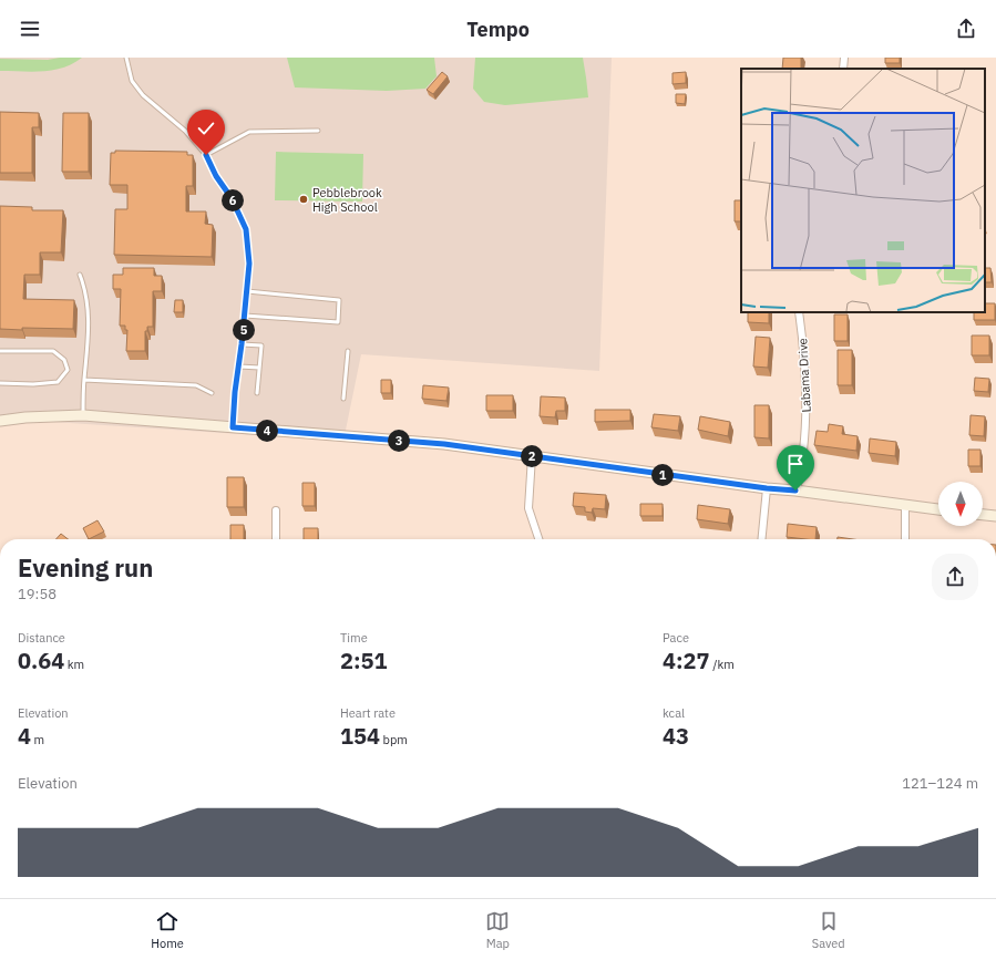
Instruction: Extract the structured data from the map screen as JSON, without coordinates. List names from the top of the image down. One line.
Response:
{"streets":{"street":["Labama Drive"]},"places":["Pebblebrook High School"],"north":"bottom","page":{"header":"Tempo","pins":["6","5","4","3","2","1"],"heading":["Evening run","19:58"],"stats":[["Distance","0.64 km"],["Time","2:51"],["Pace","4:27 /km"],["Elevation","4 m"],["Heart rate","154 bpm"],["kcal","43"]],"chart":["Elevation","121–124 m"],"tabs":["Home","Map","Saved"]}}
